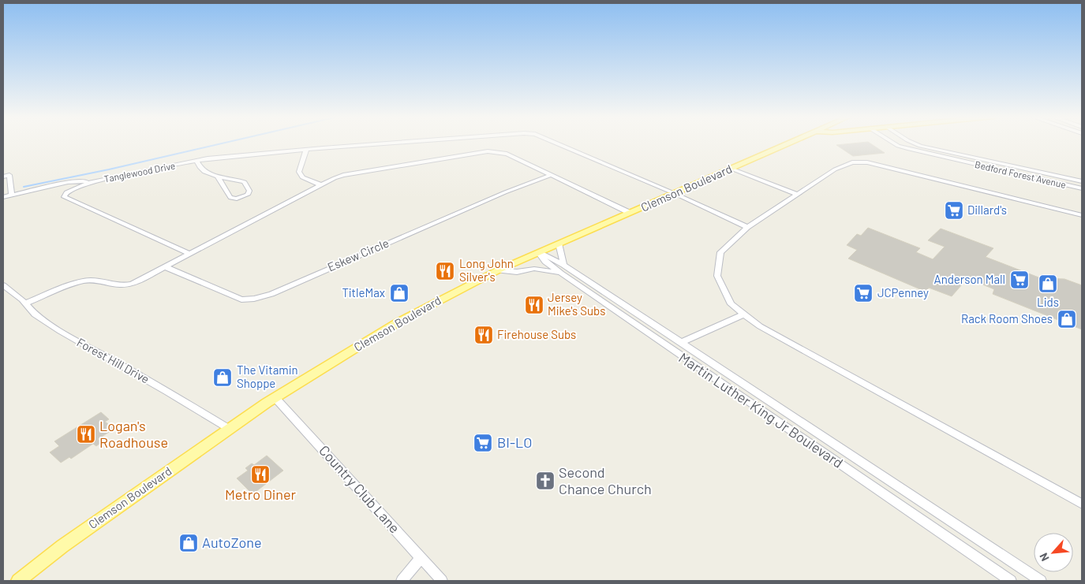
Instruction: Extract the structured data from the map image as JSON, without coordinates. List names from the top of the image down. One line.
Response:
{"streets":{"main road":["Clemson Boulevard"],"street":["Tanglewood Drive","Bedford Forest Avenue","Eskew Circle","Forest Hill Drive","Martin Luther King Jr Boulevard","Country Club Lane"]},"crossings":[["Tanglewood Drive","Clemson Boulevard"],["Clemson Boulevard","Forest Hill Drive"],["Clemson Boulevard","Martin Luther King Jr Boulevard"],["Clemson Boulevard","Country Club Lane"]],"places":{"supermarket":["Dillard's","Anderson Mall","JCPenney","BI-LO"],"restaurant":["Long John Silver's","Jersey Mike's Subs","Firehouse Subs","Logan's Roadhouse","Metro Diner"],"shop":["Lids","TitleMax","Rack Room Shoes","The Vitamin Shoppe","AutoZone"],"church":["Second Chance Church"]},"north":"bottom left"}
